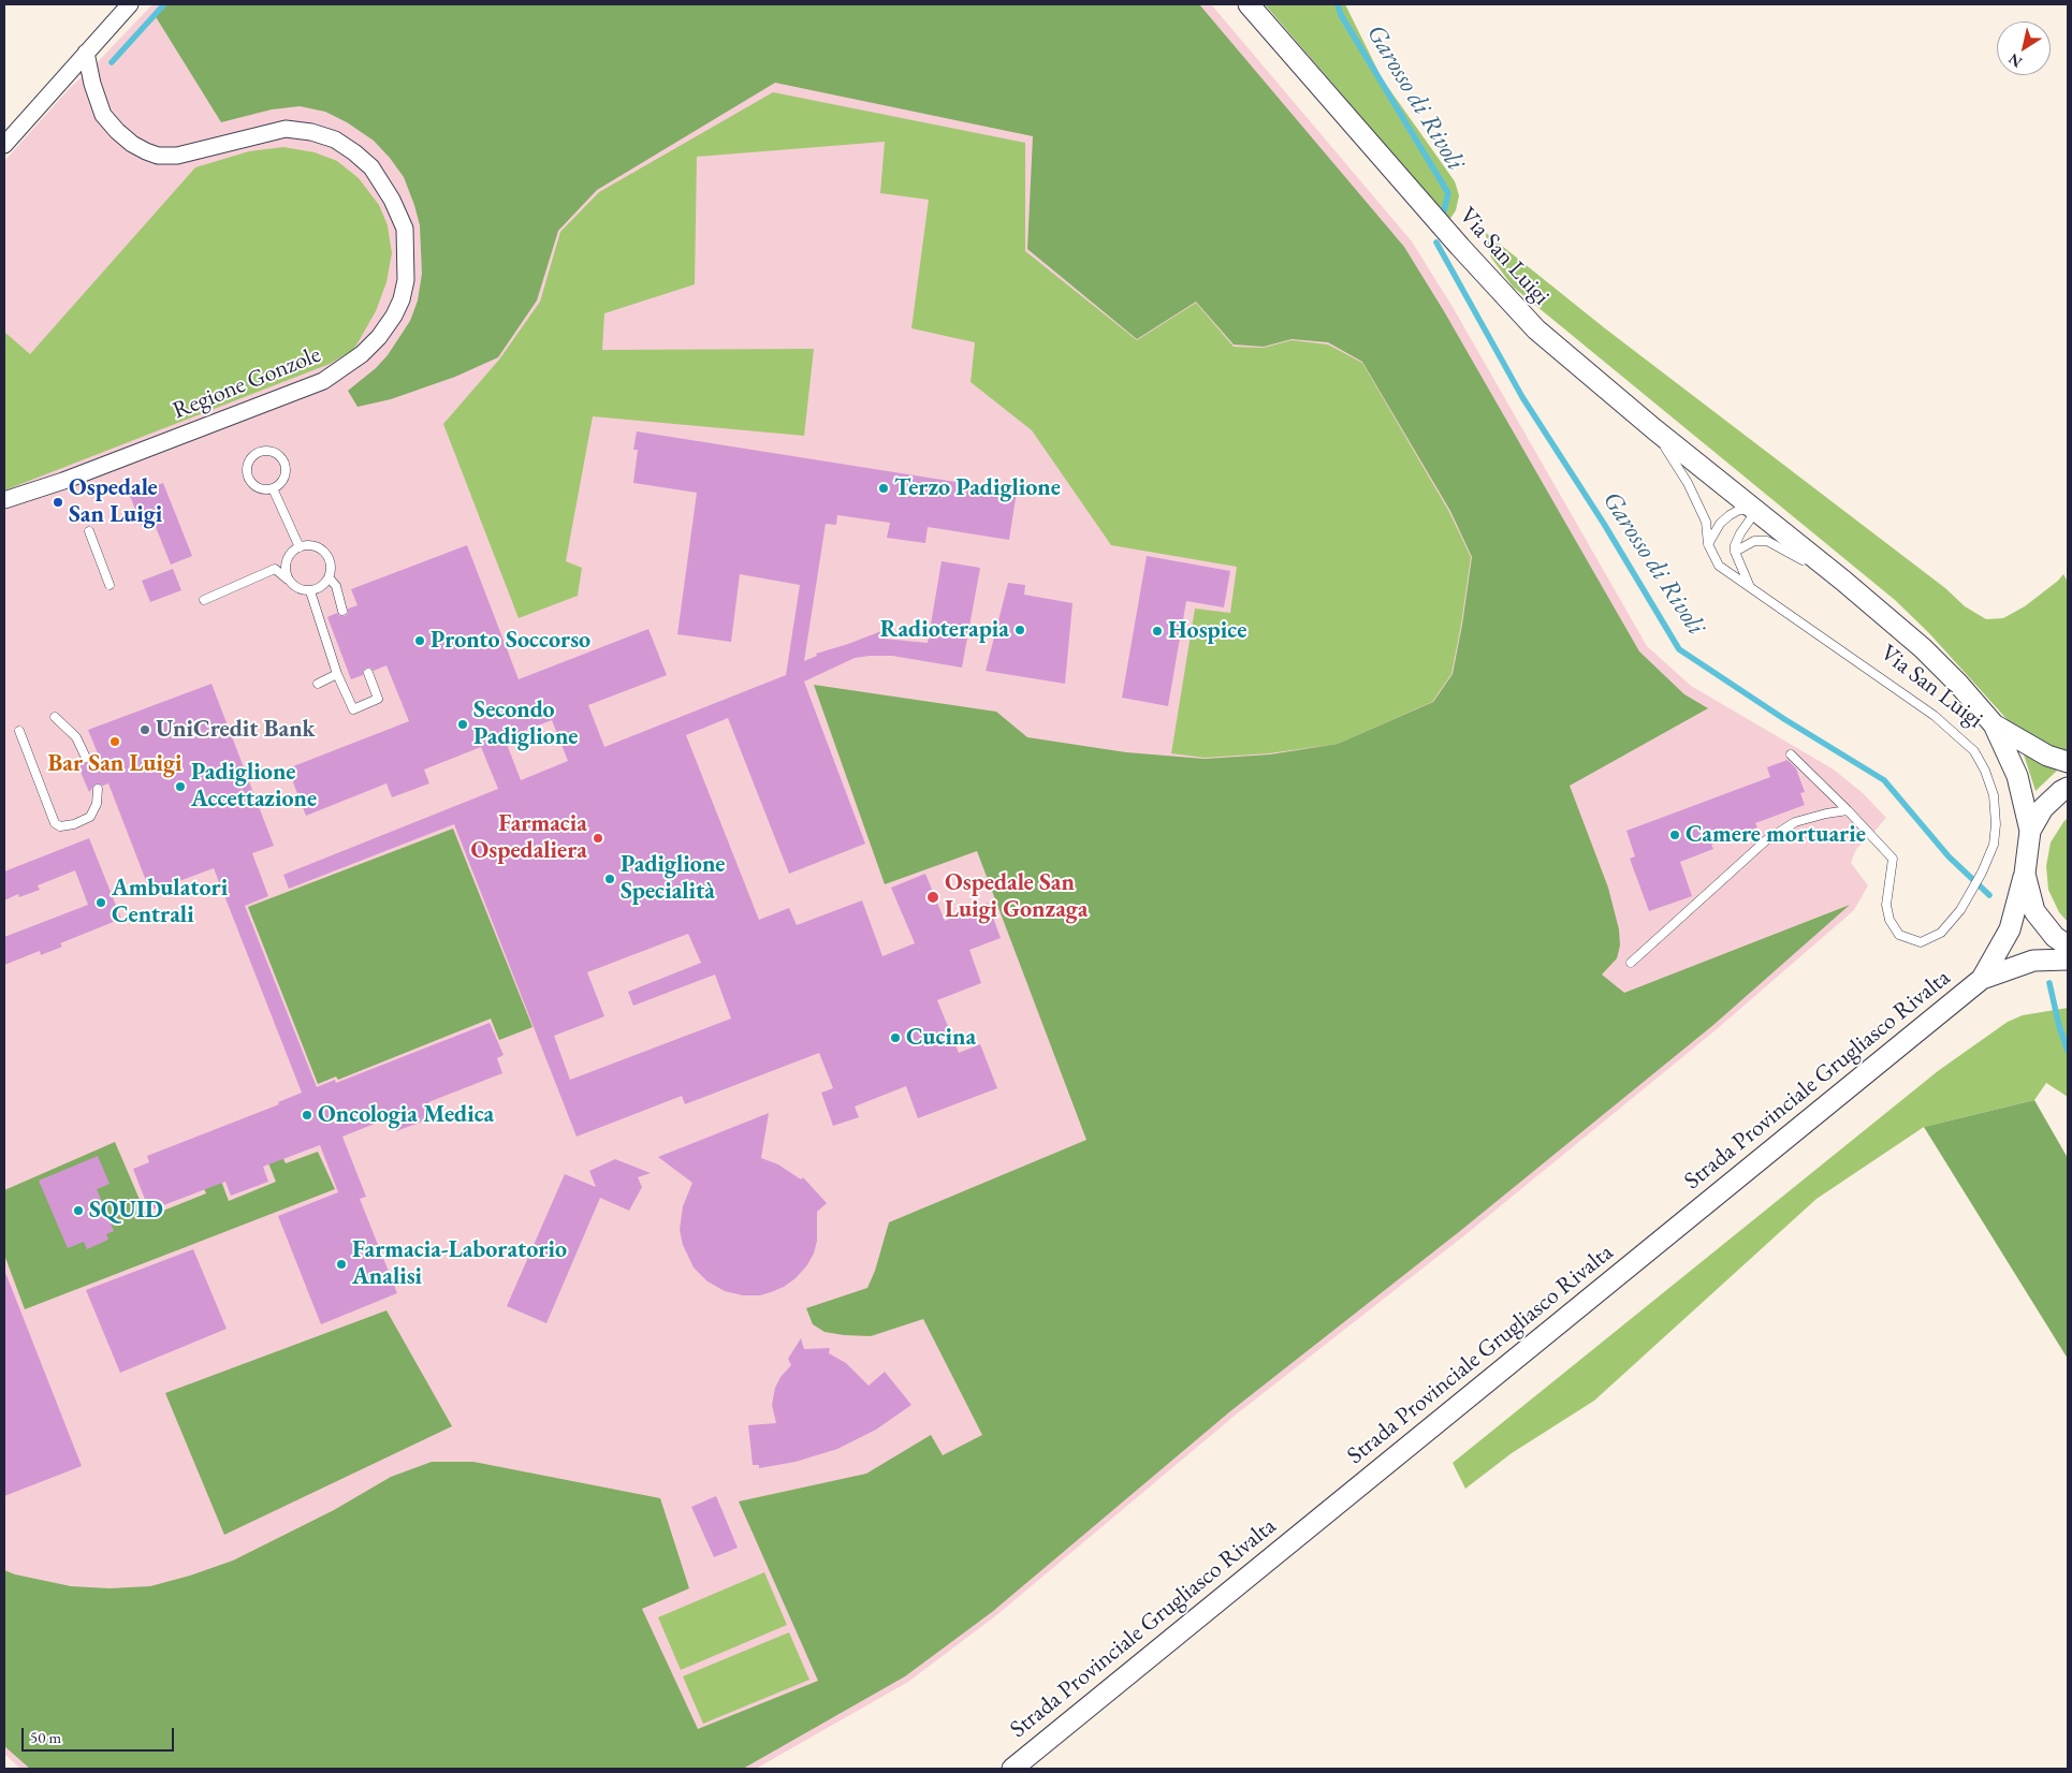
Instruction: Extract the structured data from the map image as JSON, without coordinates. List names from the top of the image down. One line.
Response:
{"streets":{"street":["Via San Luigi","Regione Gonzole","Strada Provinciale Grugliasco Rivalta"]},"water":["Garosso di Rivoli"],"places":["Terzo Padiglione","Ospedale San Luigi","Radioterapia","Hospice","Pronto Soccorso","Secondo Padiglione","UniCredit Bank","Bar San Luigi","Padiglione Accettazione","Camere mortuarie","Farmacia Ospedaliera","Padiglione Specialità","Ospedale San Luigi Gonzaga","Ambulatori Centrali","Cucina","Oncologia Medica","SQUID","Farmacia-Laboratorio Analisi"],"scale_bar":"50 m","north":"bottom left"}
